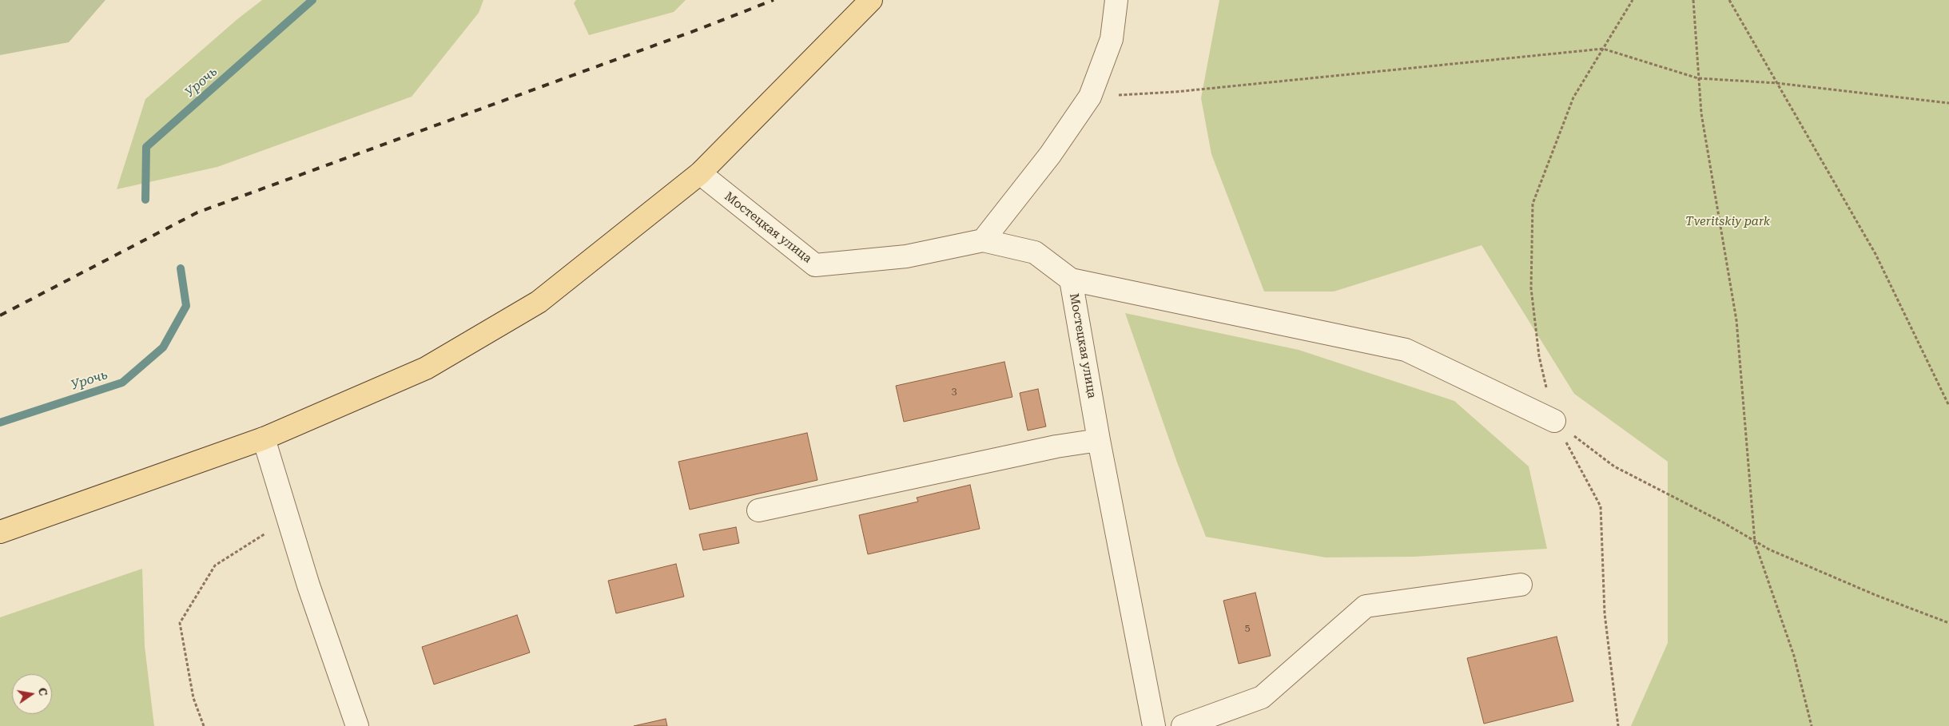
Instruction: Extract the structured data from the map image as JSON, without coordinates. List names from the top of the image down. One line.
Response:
{"streets":{"street":["Мостецкая улица"]},"water":["Урочь"],"parks":["Tveritskiy park"],"house_numbers":["3","5"],"north":"right"}
